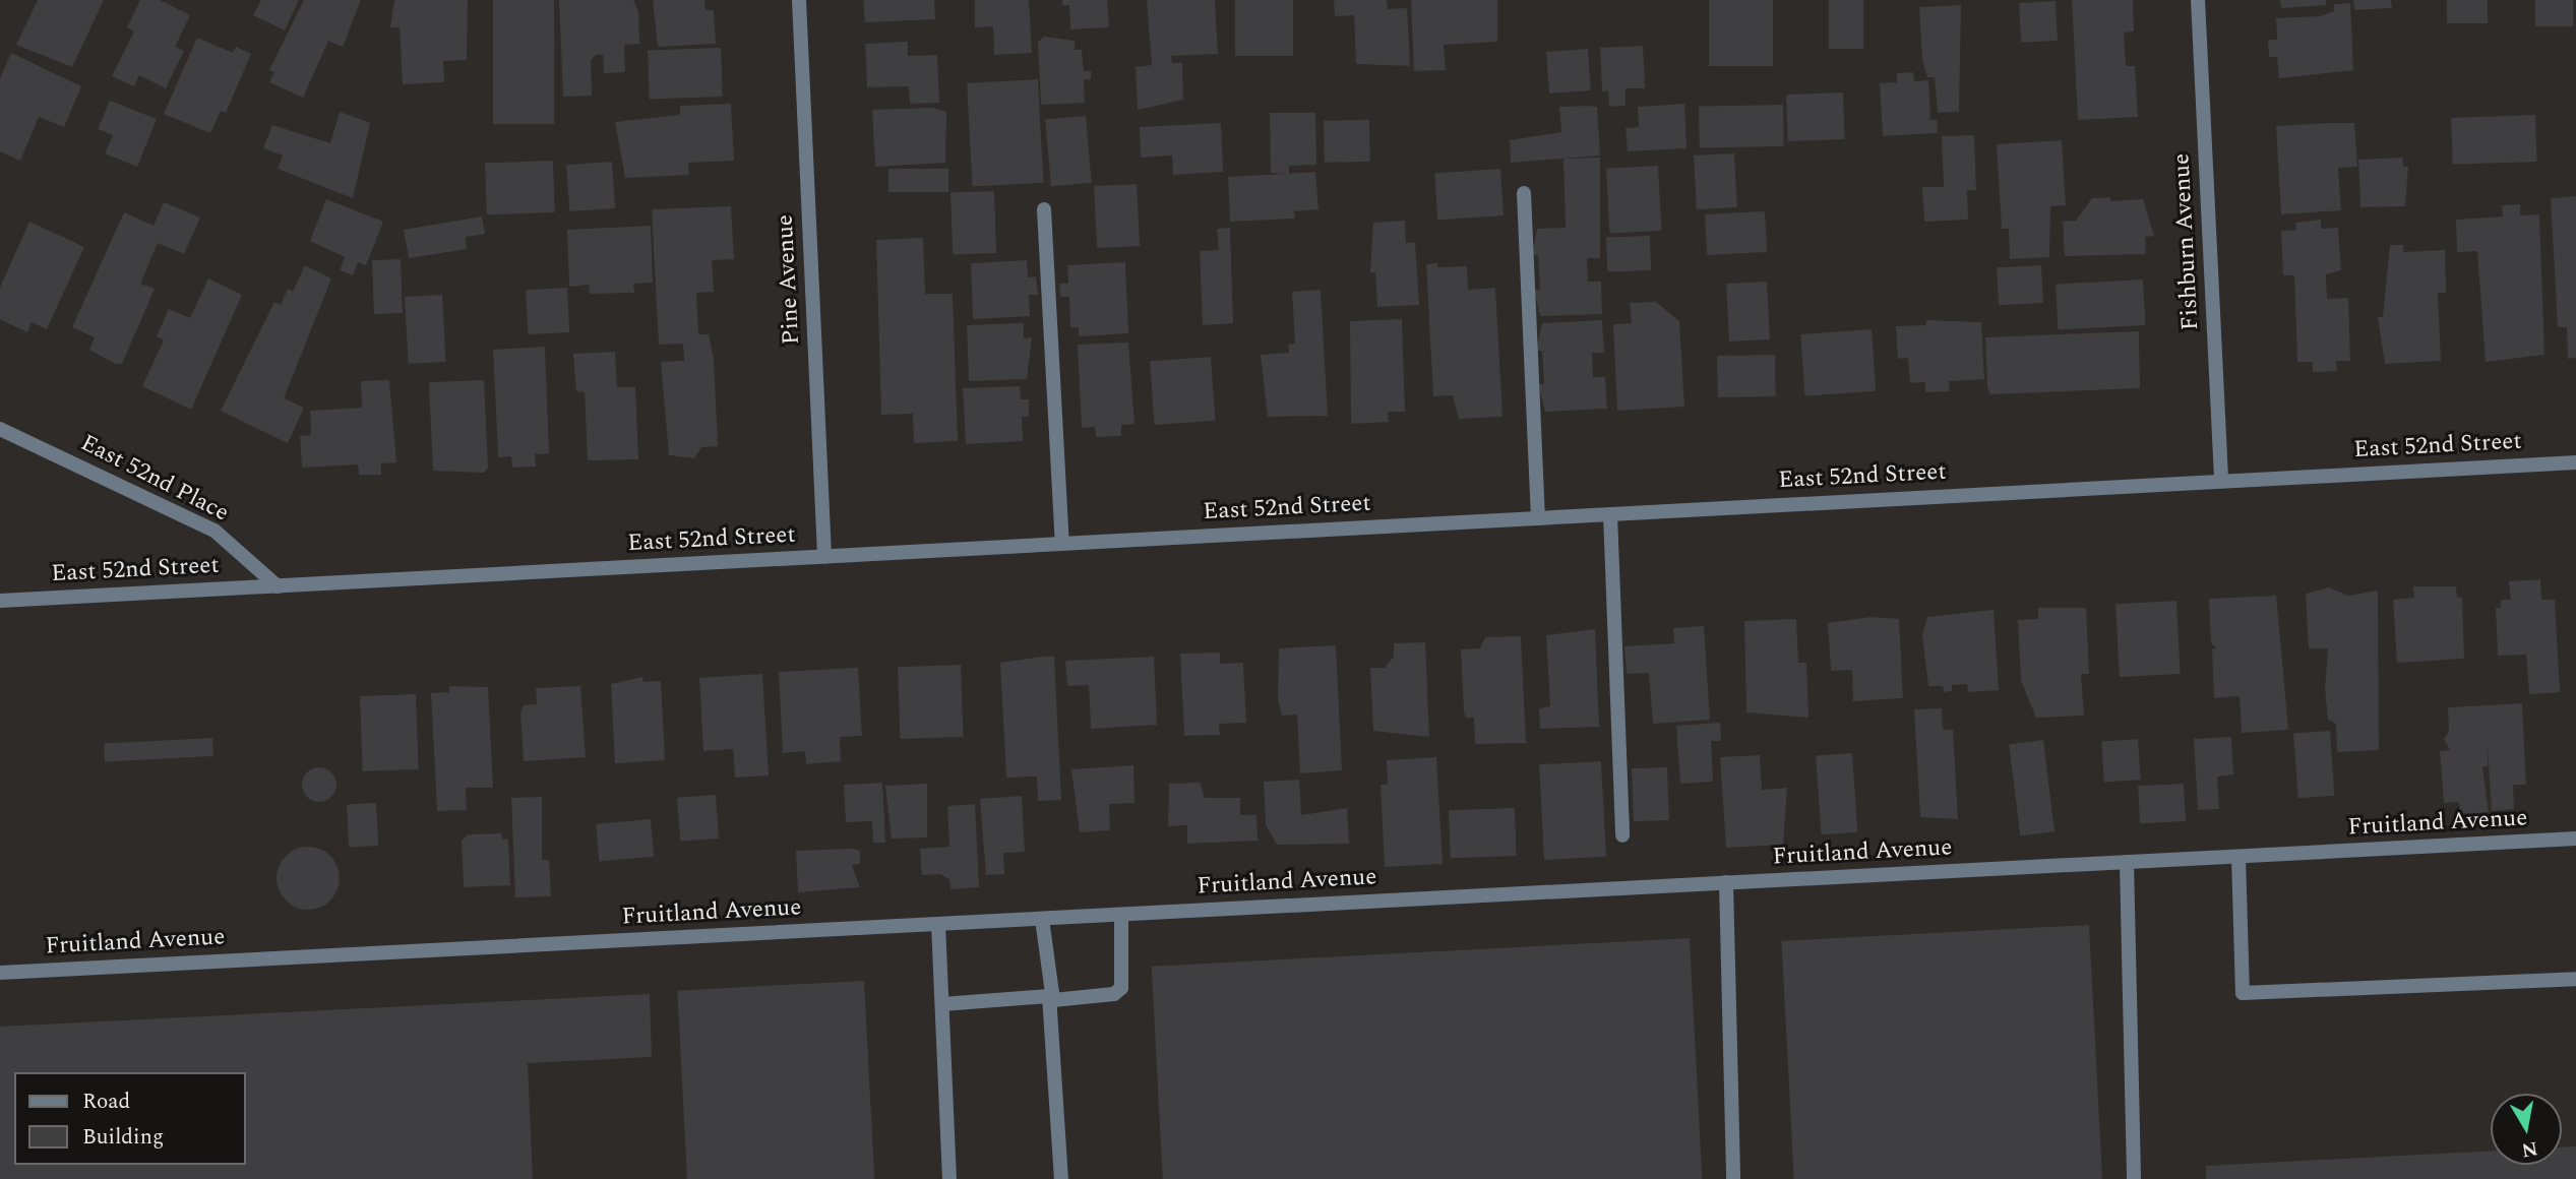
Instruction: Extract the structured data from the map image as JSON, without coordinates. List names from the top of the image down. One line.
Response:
{"streets":{"street":["Fishburn Avenue","Pine Avenue","East 52nd Street","East 52nd Place","Fruitland Avenue"]},"crossings":[["Fishburn Avenue","East 52nd Street"],["Pine Avenue","East 52nd Street"],["East 52nd Street","East 52nd Place"]],"legend":["Road","Building"],"north":"bottom"}
